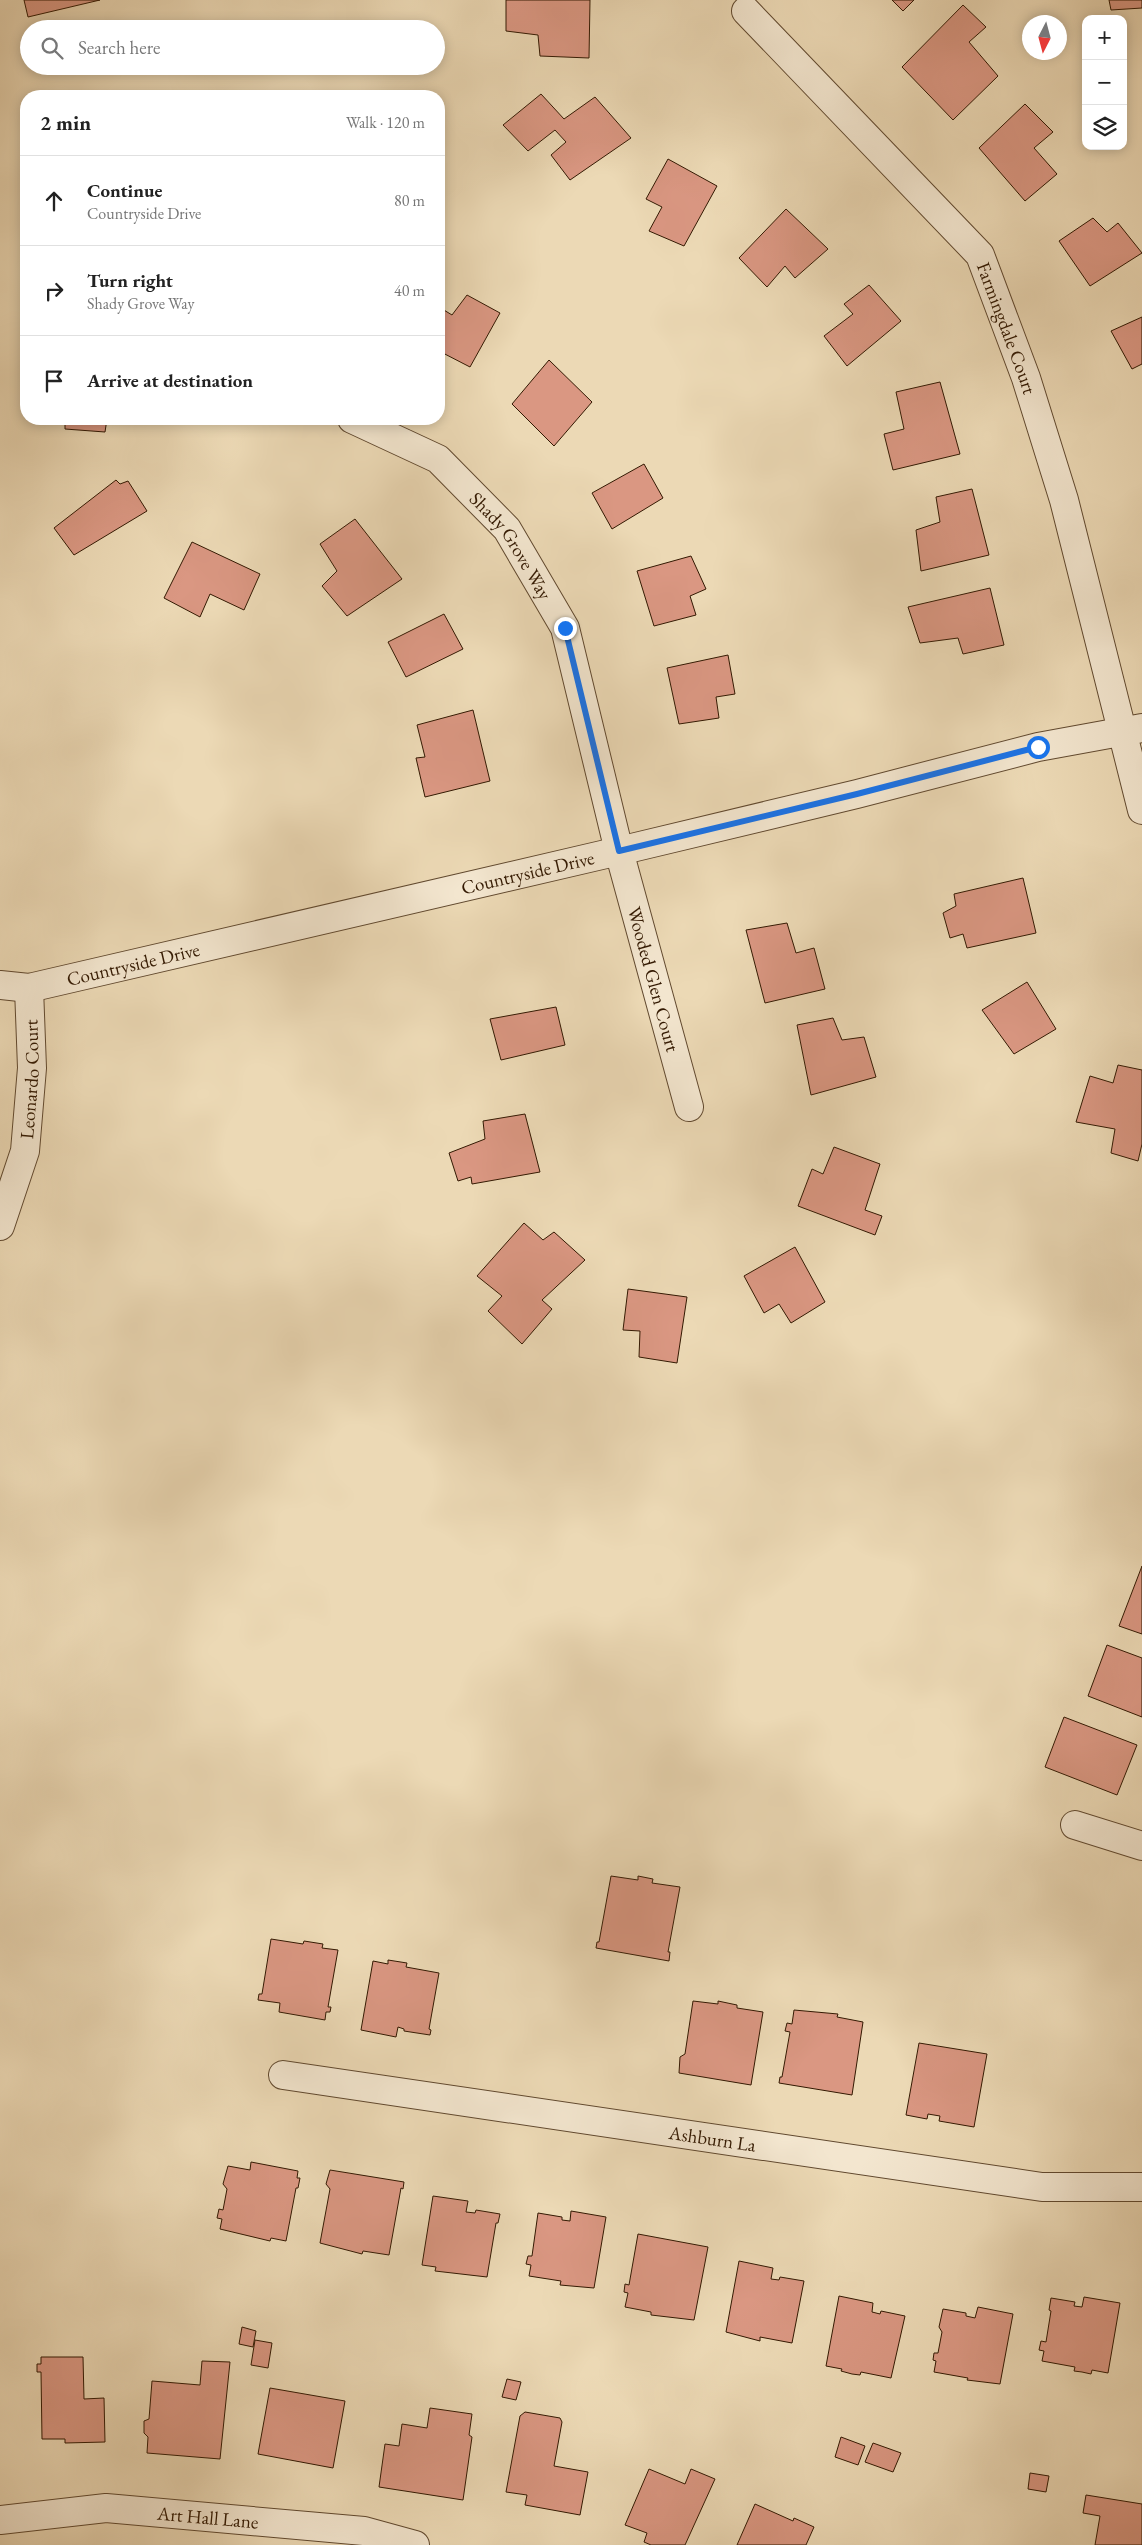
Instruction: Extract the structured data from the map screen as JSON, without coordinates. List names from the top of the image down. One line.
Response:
{"streets":{"street":["Farmingdale Court","Shady Grove Way","Countryside Drive","Wooded Glen Court","Leonardo Court","Ashburn La","Art Hall Lane"]},"crossings":[["Farmingdale Court","Countryside Drive"],["Shady Grove Way","Countryside Drive"],["Shady Grove Way","Wooded Glen Court"],["Countryside Drive","Wooded Glen Court"],["Countryside Drive","Leonardo Court"]],"north":"bottom","page":{"map_buttons":["+","−"],"search":"Search here","heading":["2 min","Walk · 120 m"],"list":[["Continue","Countryside Drive","80 m"],["Turn right","Shady Grove Way","40 m"],"Arrive at destination"]}}
